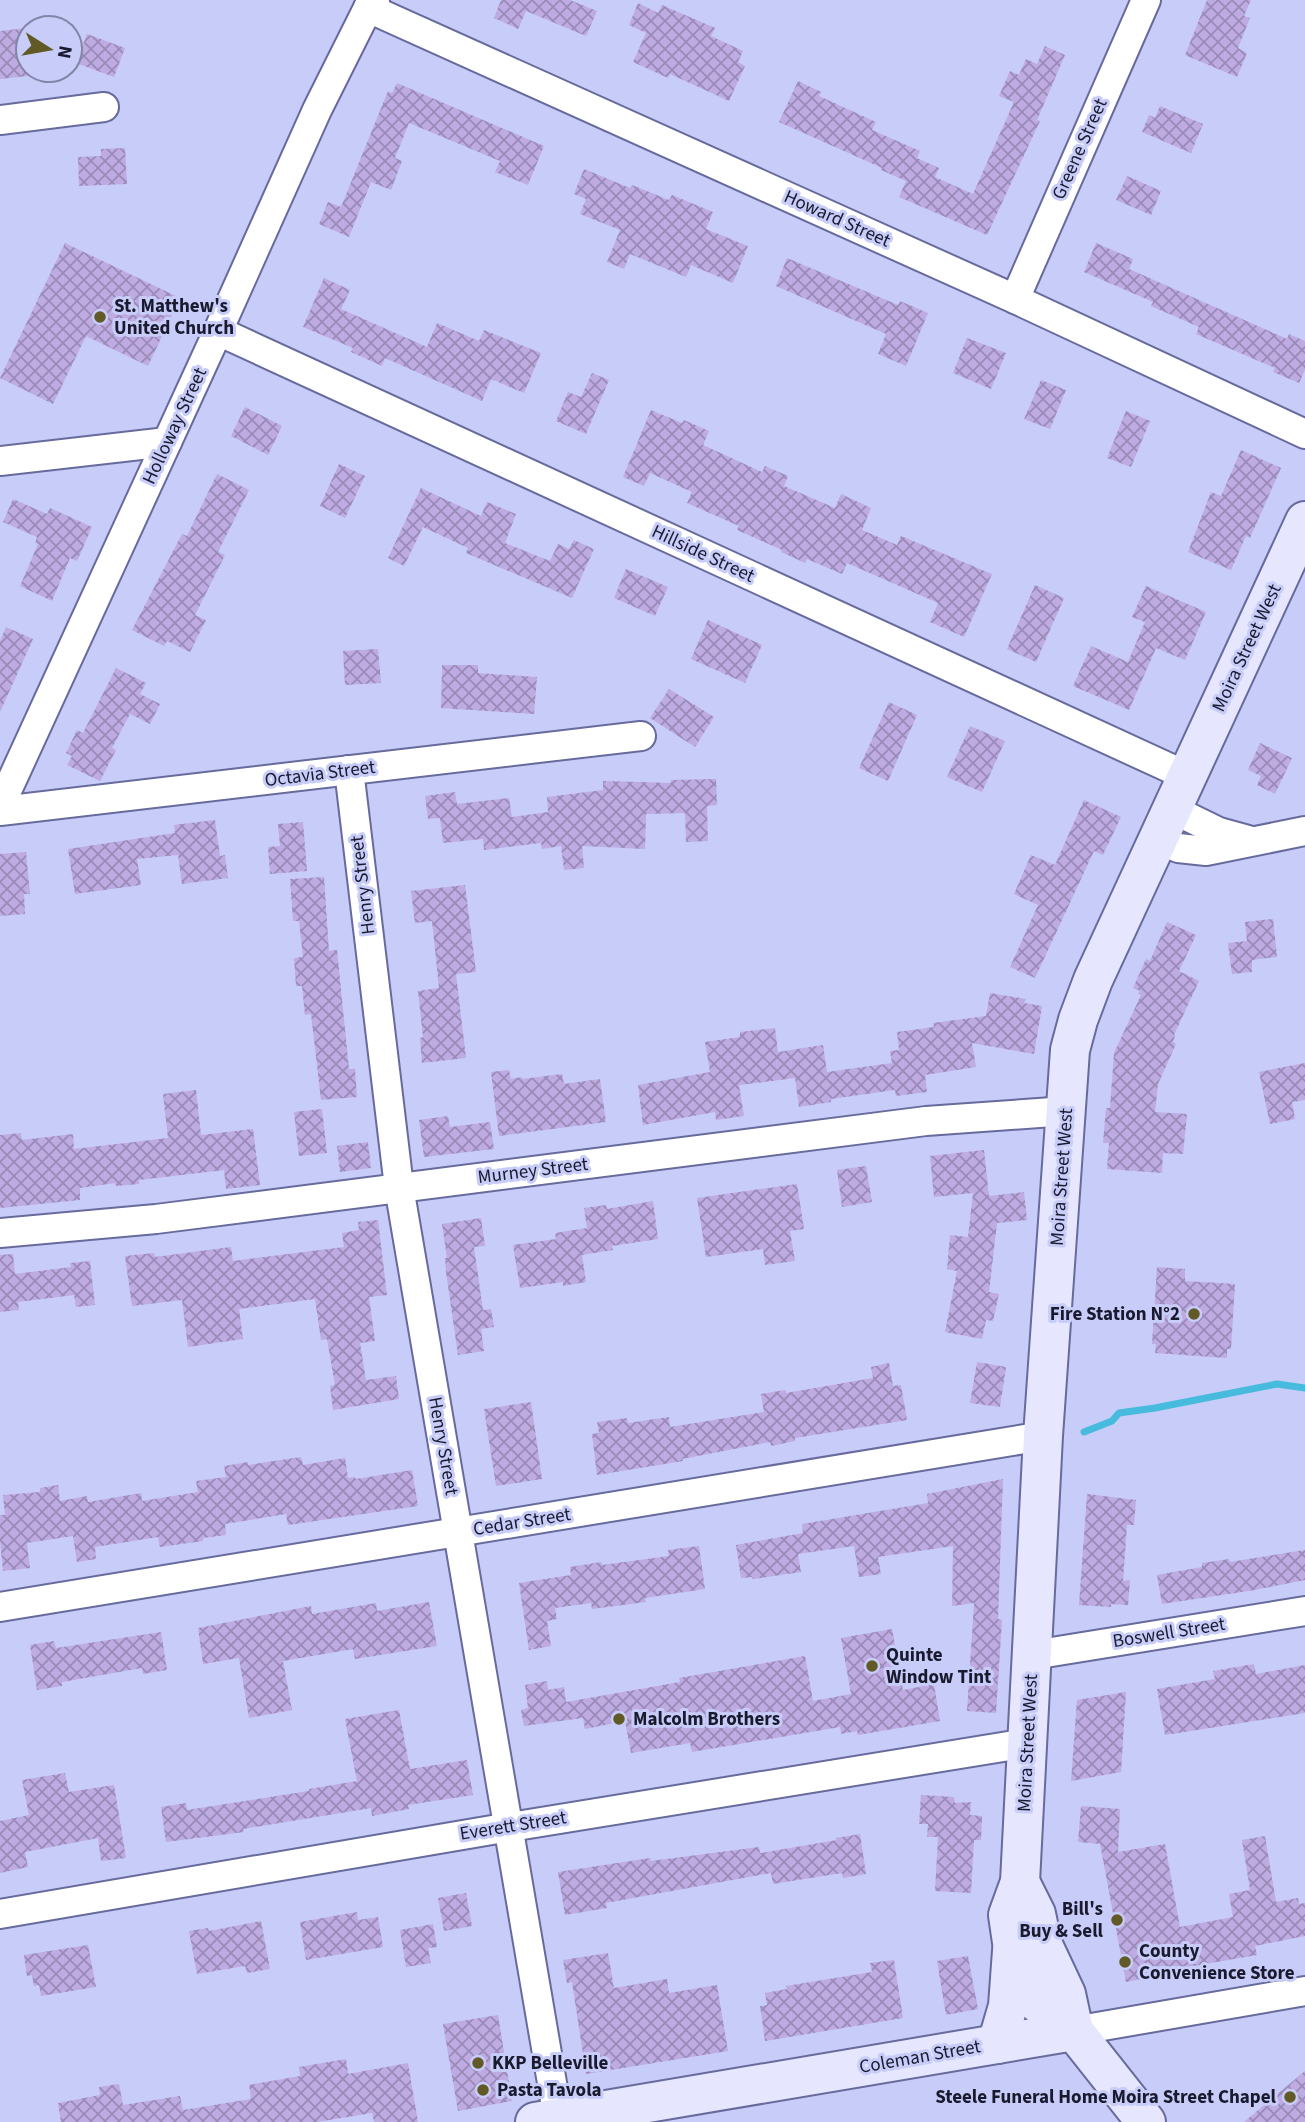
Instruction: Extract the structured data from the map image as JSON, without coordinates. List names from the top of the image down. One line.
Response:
{"streets":{"main road":["Moira Street West","Coleman Street"],"street":["Greene Street","Howard Street","Holloway Street","Hillside Street","Octavia Street","Henry Street","Murney Street","Cedar Street","Boswell Street","Everett Street"]},"crossings":[["Greene Street","Howard Street"],["Howard Street","Holloway Street"],["Holloway Street","Hillside Street"],["Holloway Street","Octavia Street"],["Hillside Street","Moira Street West"],["Moira Street West","Murney Street"],["Moira Street West","Cedar Street"],["Moira Street West","Boswell Street"],["Moira Street West","Everett Street"],["Moira Street West","Coleman Street"],["Octavia Street","Henry Street"],["Henry Street","Murney Street"],["Henry Street","Cedar Street"],["Henry Street","Everett Street"],["Henry Street","Coleman Street"]],"places":["St. Matthew's United Church","Fire Station N°2","Quinte Window Tint","Malcolm Brothers","Bill's Buy & Sell","County Convenience Store","KKP Belleville","Pasta Tavola","Steele Funeral Home Moira Street Chapel"],"north":"right"}
